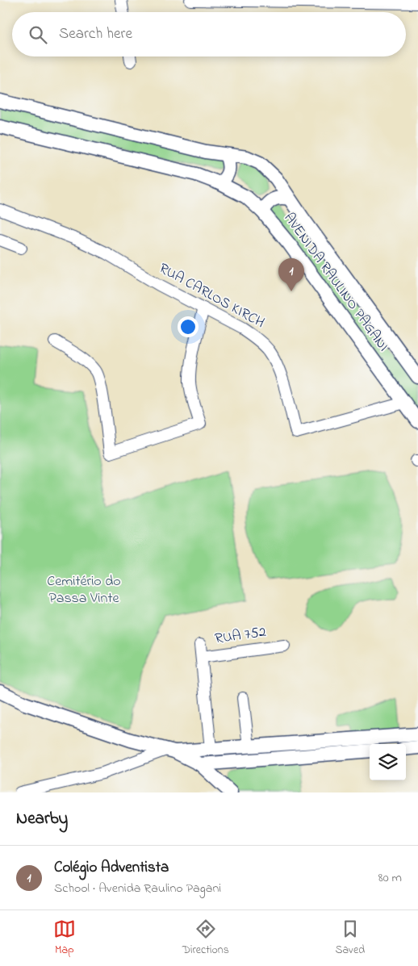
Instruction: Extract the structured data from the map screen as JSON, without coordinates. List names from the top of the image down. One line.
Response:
{"streets":{"main road":["AVENIDA RAULINO PAGANI"],"street":["RUA CARLOS KIRCH","RUA 752"]},"crossings":[["AVENIDA RAULINO PAGANI","RUA CARLOS KIRCH"]],"parks":["Cemitério do Passa Vinte"],"page":{"search":"Search here","pins":"1","heading":"Nearby","list":[{"mark":"1","name":"Colégio Adventista","note":"School · Avenida Raulino Pagani","value":"80 m"}],"nav":["Map","Directions","Saved"]}}
